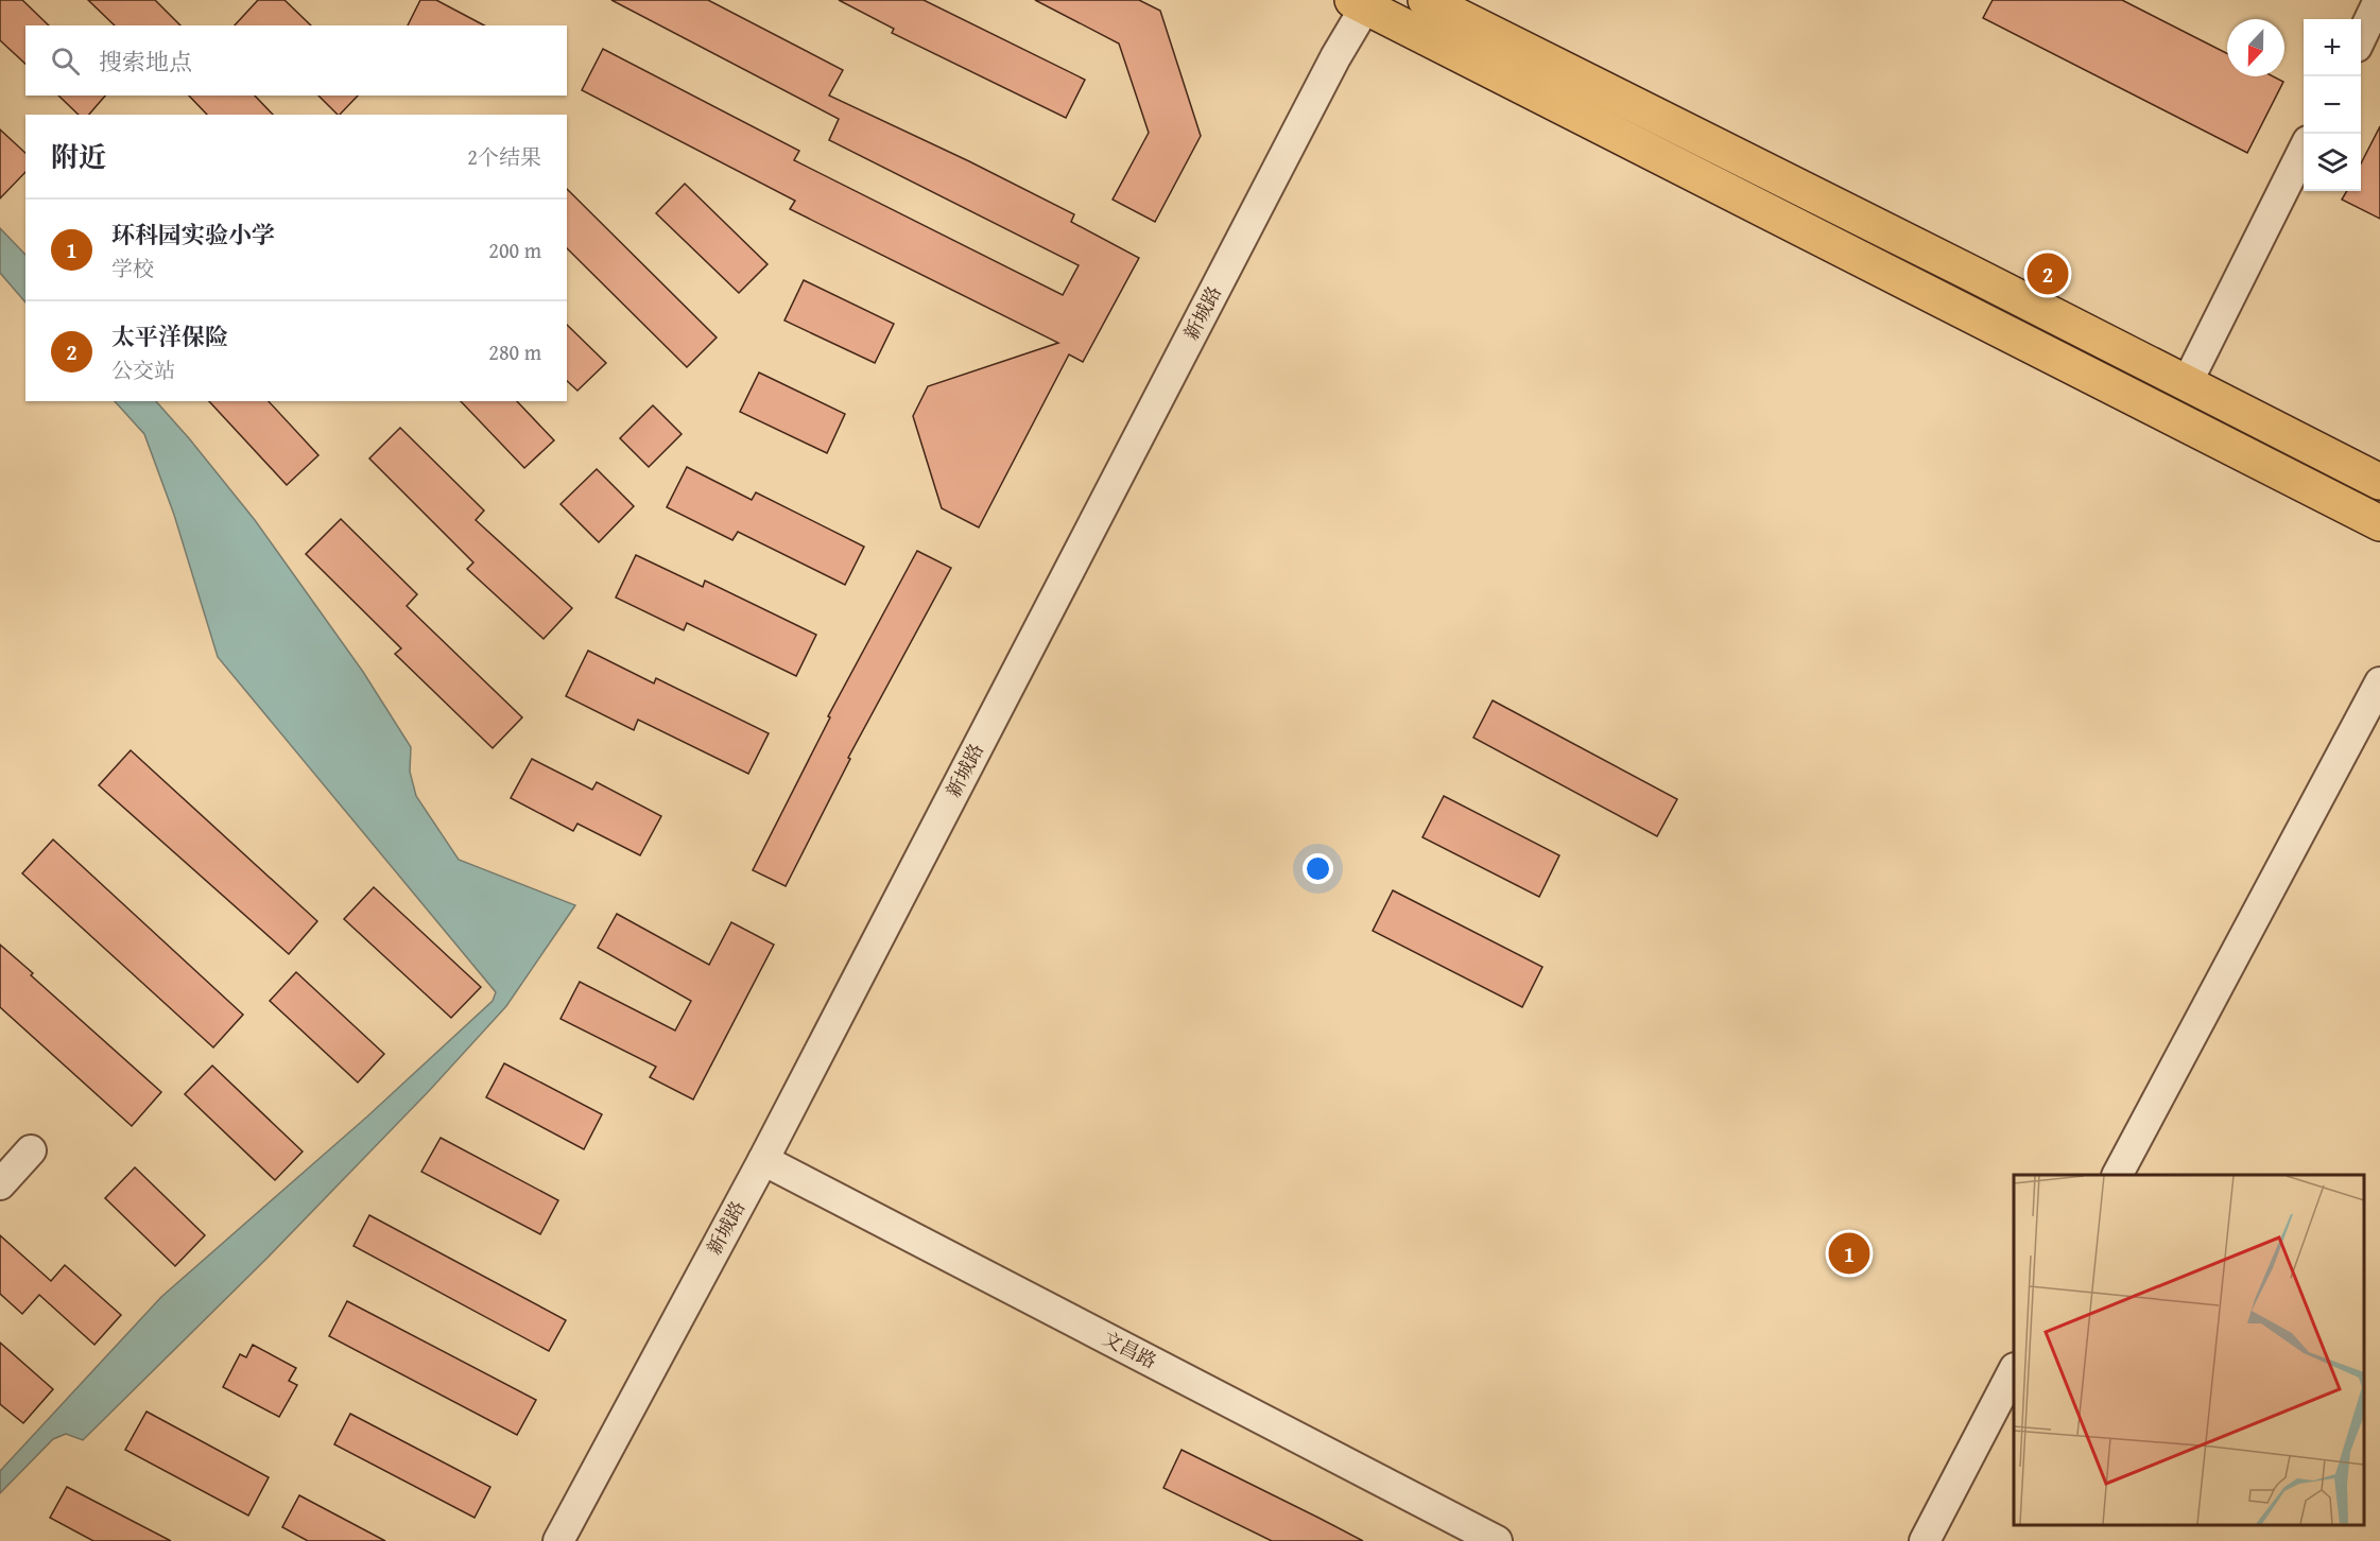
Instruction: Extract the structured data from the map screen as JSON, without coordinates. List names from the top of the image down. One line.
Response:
{"streets":{"street":["新城路","文昌路"]},"crossings":[["新城路","文昌路"]],"north":"bottom","page":{"map_buttons":["+","−"],"search":"搜索地点","heading":["附近","2个结果"],"list":[{"mark":"1","name":"环科园实验小学","note":"学校","value":"200 m"},{"mark":"2","name":"太平洋保险","note":"公交站","value":"280 m"}],"pins":["2","1"]}}
